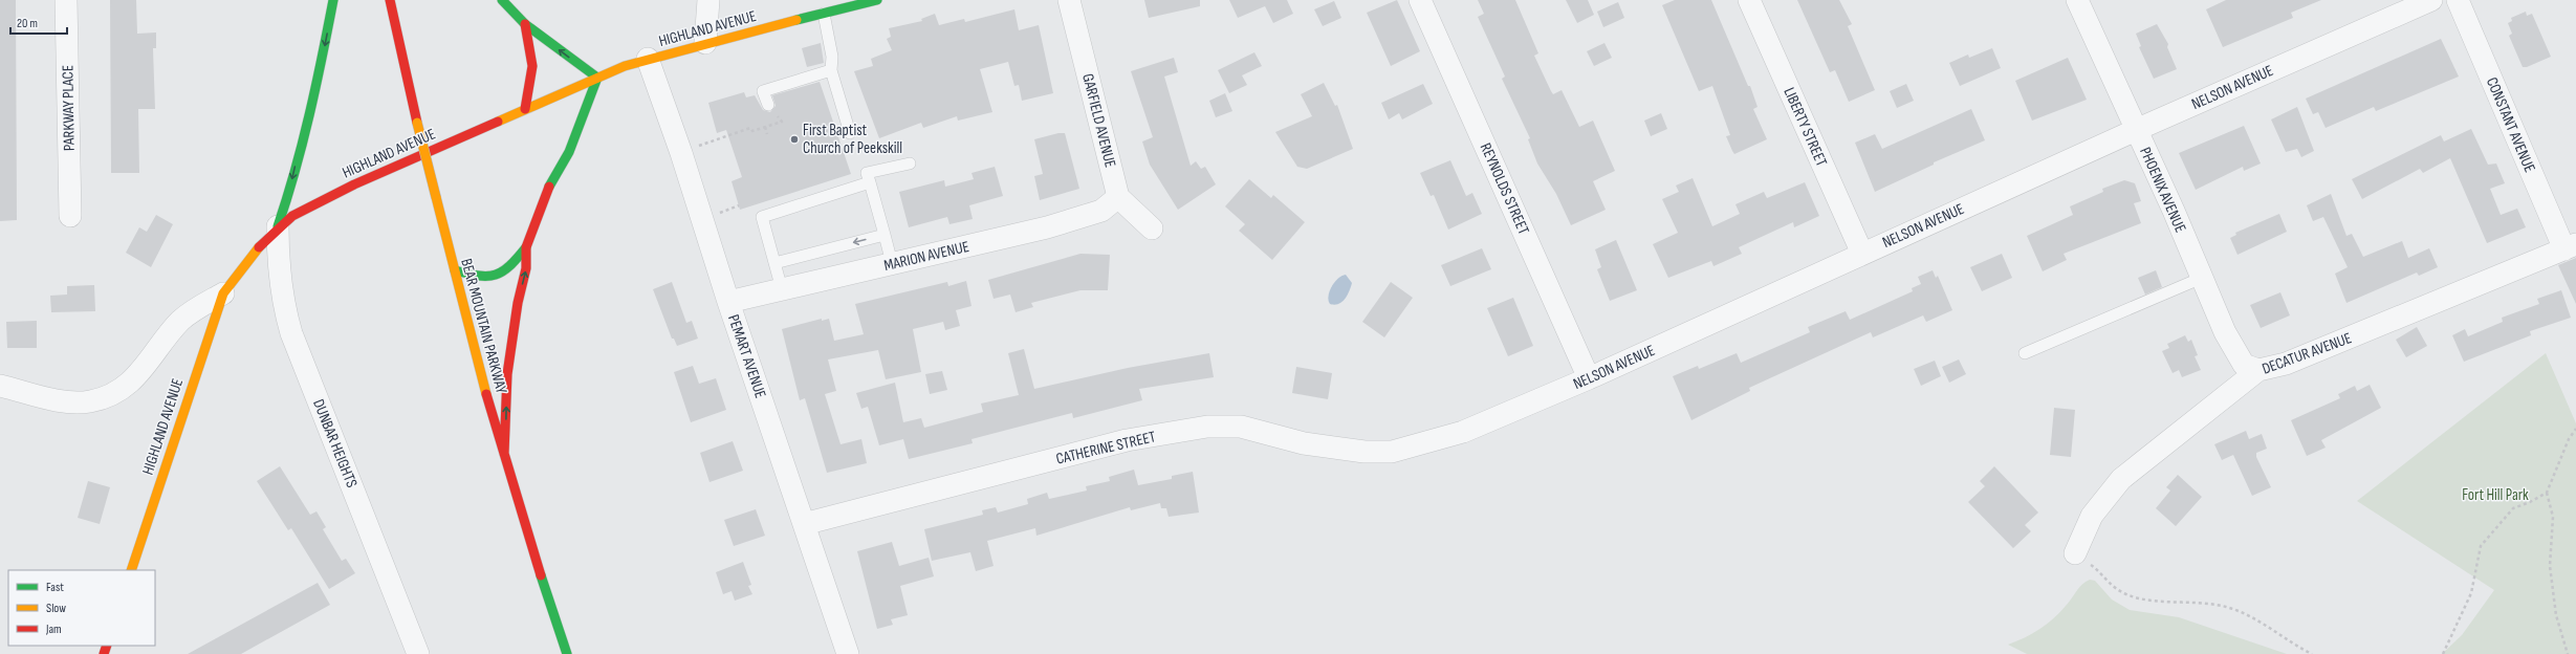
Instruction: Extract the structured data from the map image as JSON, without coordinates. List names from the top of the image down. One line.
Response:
{"streets":{"main road":["HIGHLAND AVENUE","BEAR MOUNTAIN PARKWAY"],"street":["NELSON AVENUE","PARKWAY PLACE","GARFIELD AVENUE","CONSTANT AVENUE","LIBERTY STREET","REYNOLDS STREET","PHOENIX AVENUE","MARION AVENUE","DECATUR AVENUE","PEMART AVENUE","DUNBAR HEIGHTS","CATHERINE STREET"]},"crossings":[["HIGHLAND AVENUE","PEMART AVENUE"],["HIGHLAND AVENUE","DUNBAR HEIGHTS"],["NELSON AVENUE","LIBERTY STREET"],["NELSON AVENUE","REYNOLDS STREET"],["NELSON AVENUE","PHOENIX AVENUE"],["NELSON AVENUE","CATHERINE STREET"],["GARFIELD AVENUE","MARION AVENUE"],["CONSTANT AVENUE","DECATUR AVENUE"],["PHOENIX AVENUE","DECATUR AVENUE"],["MARION AVENUE","PEMART AVENUE"],["PEMART AVENUE","CATHERINE STREET"]],"parks":["Fort Hill Park"],"places":["First Baptist Church of Peekskill"],"legend":["Fast","Slow","Jam"],"scale_bar":"20 m"}
